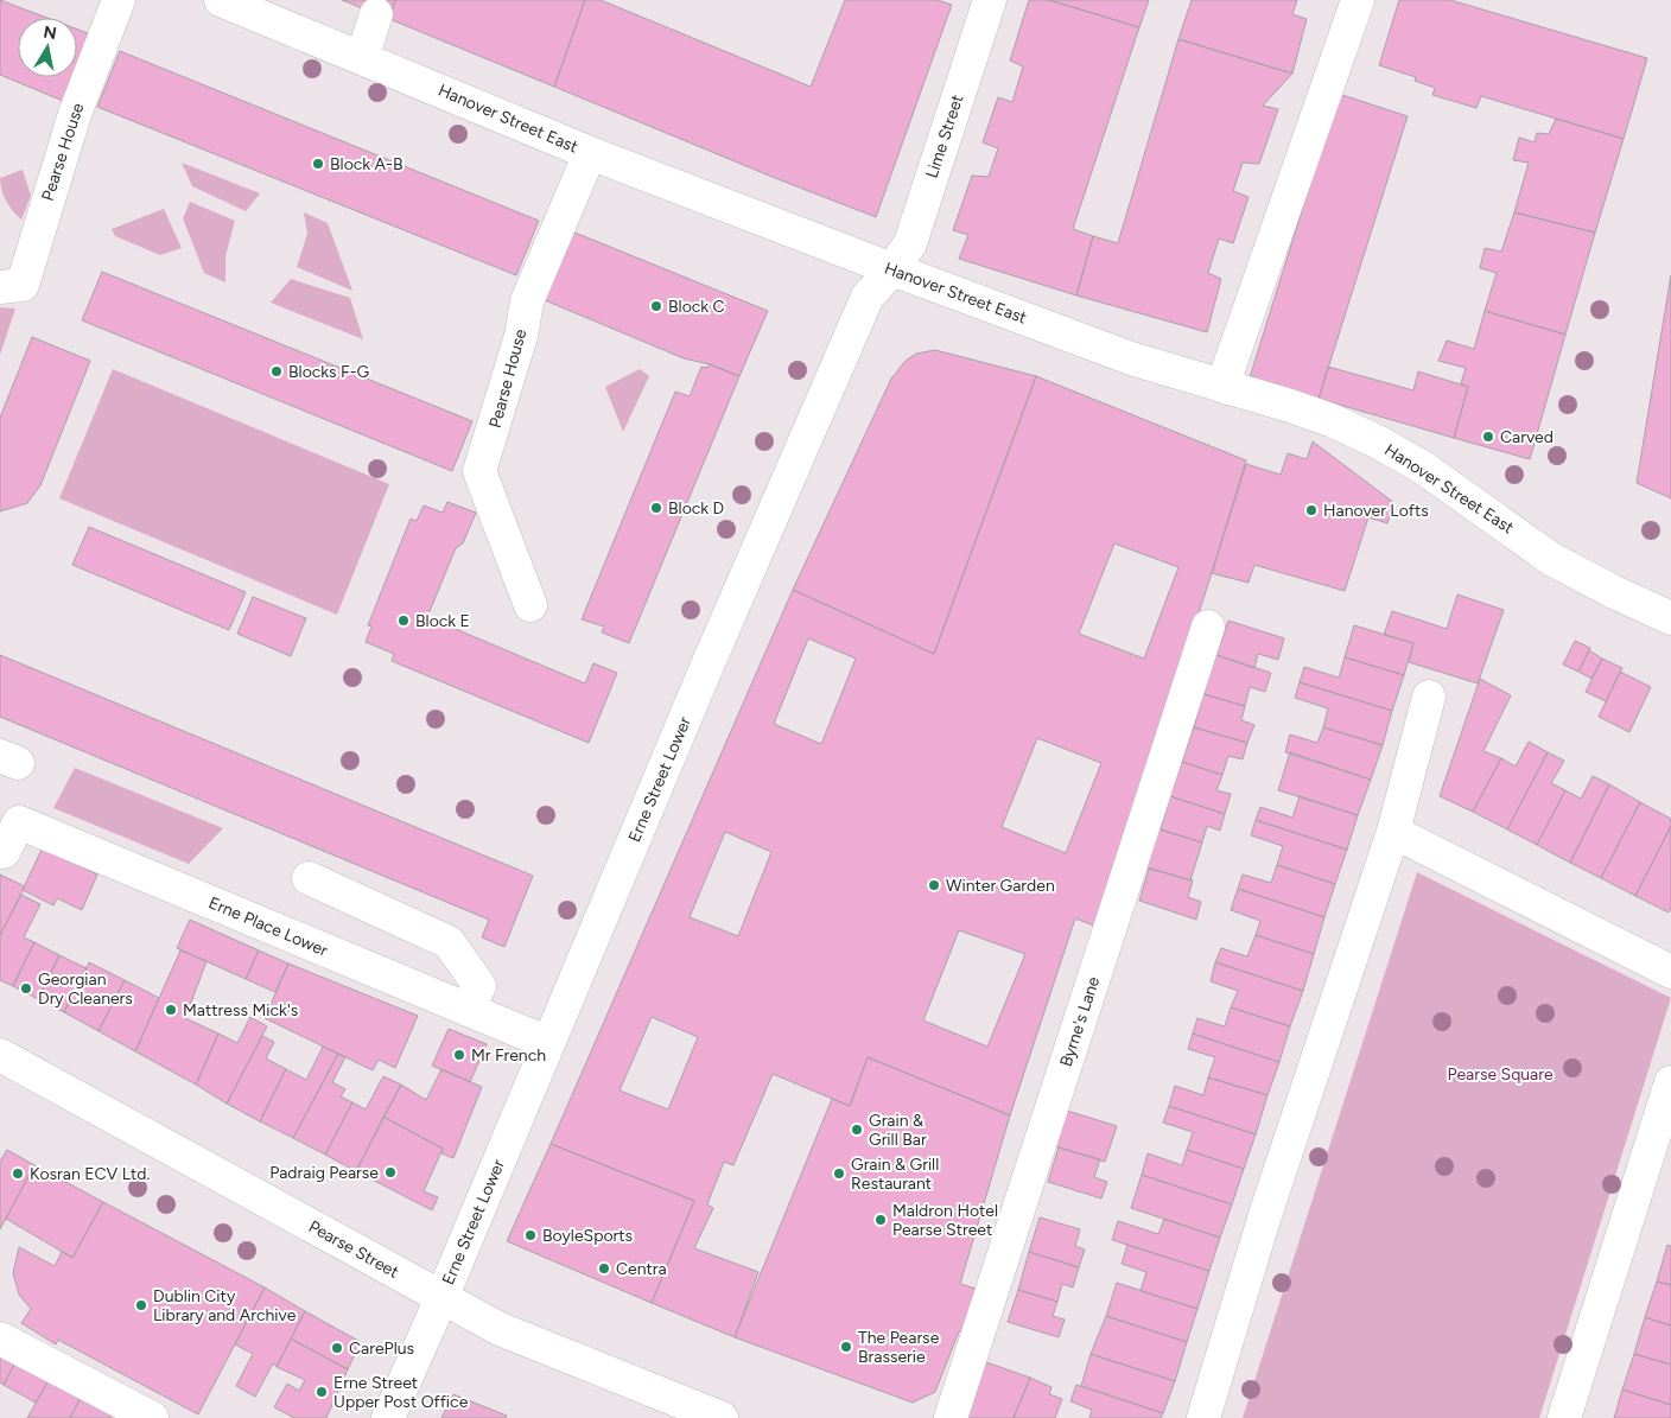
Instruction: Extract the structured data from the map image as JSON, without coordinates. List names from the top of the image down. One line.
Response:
{"streets":{"street":["Hanover Street East","Lime Street","Pearse House","Erne Street Lower","Erne Place Lower","Byrne's Lane","Pearse Street"]},"crossings":[["Hanover Street East","Lime Street"],["Hanover Street East","Pearse House"],["Hanover Street East","Erne Street Lower"],["Lime Street","Erne Street Lower"],["Erne Street Lower","Erne Place Lower"],["Erne Street Lower","Pearse Street"]],"parks":["Pearse Square"],"places":["Block A-B","Block C","Blocks F-G","Carved","Block D","Hanover Lofts","Block E","Winter Garden","Georgian Dry Cleaners","Mattress Mick's","Mr French","Grain & Grill Bar","Padraig Pearse","Kosran ECV Ltd.","Grain & Grill Restaurant","Maldron Hotel Pearse Street","BoyleSports","Centra","Dublin City Library and Archive","The Pearse Brasserie","CarePlus","Erne Street Upper Post Office"],"north":"top"}
